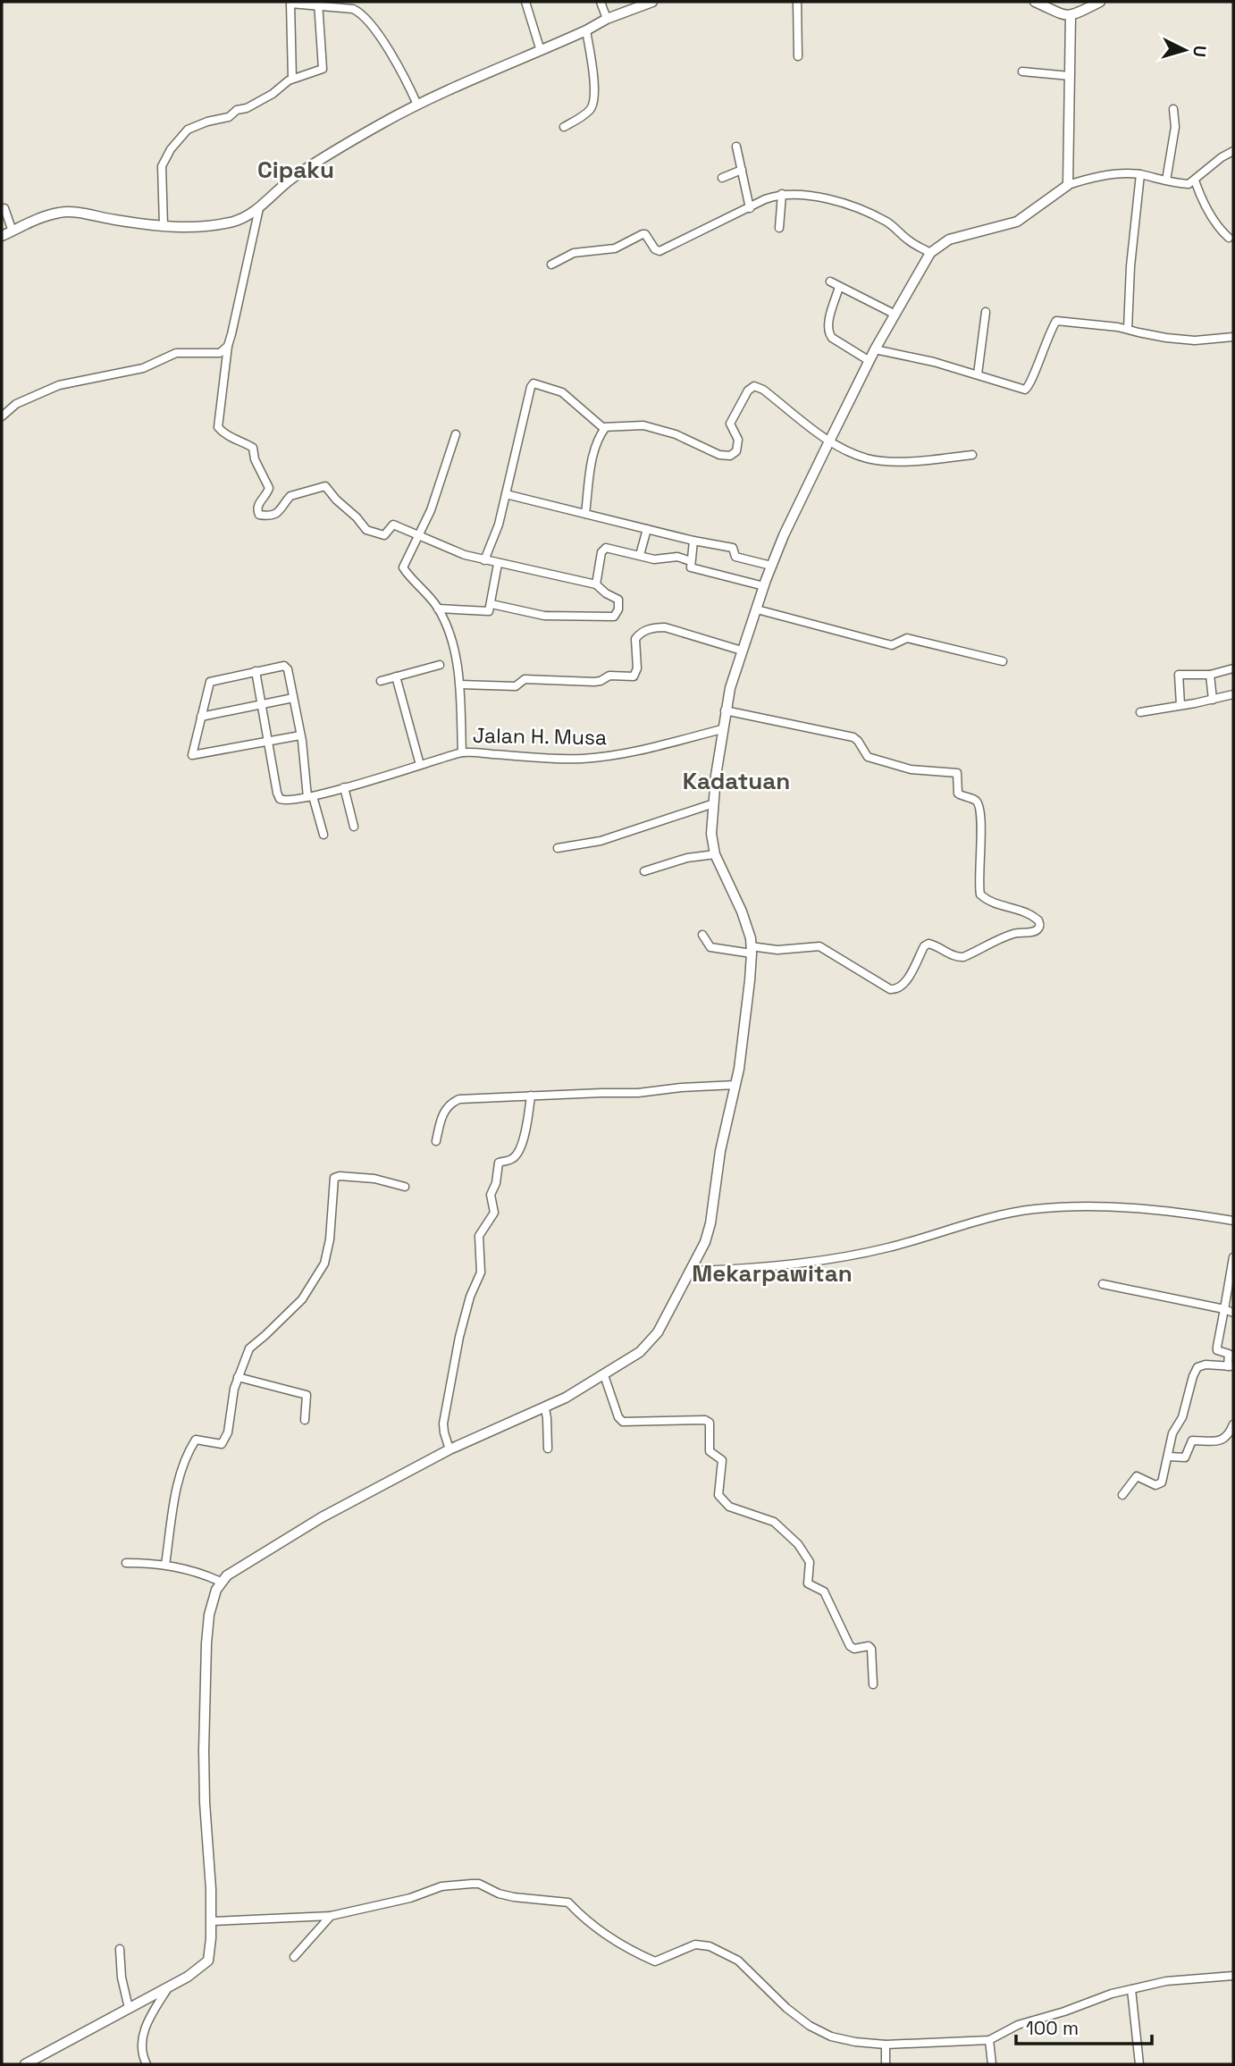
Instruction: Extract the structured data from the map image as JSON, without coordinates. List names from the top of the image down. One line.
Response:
{"streets":{"street":["Jalan H. Musa"]},"districts":["Cipaku","Kadatuan","Mekarpawitan"],"scale_bar":"100 m","north":"right"}
